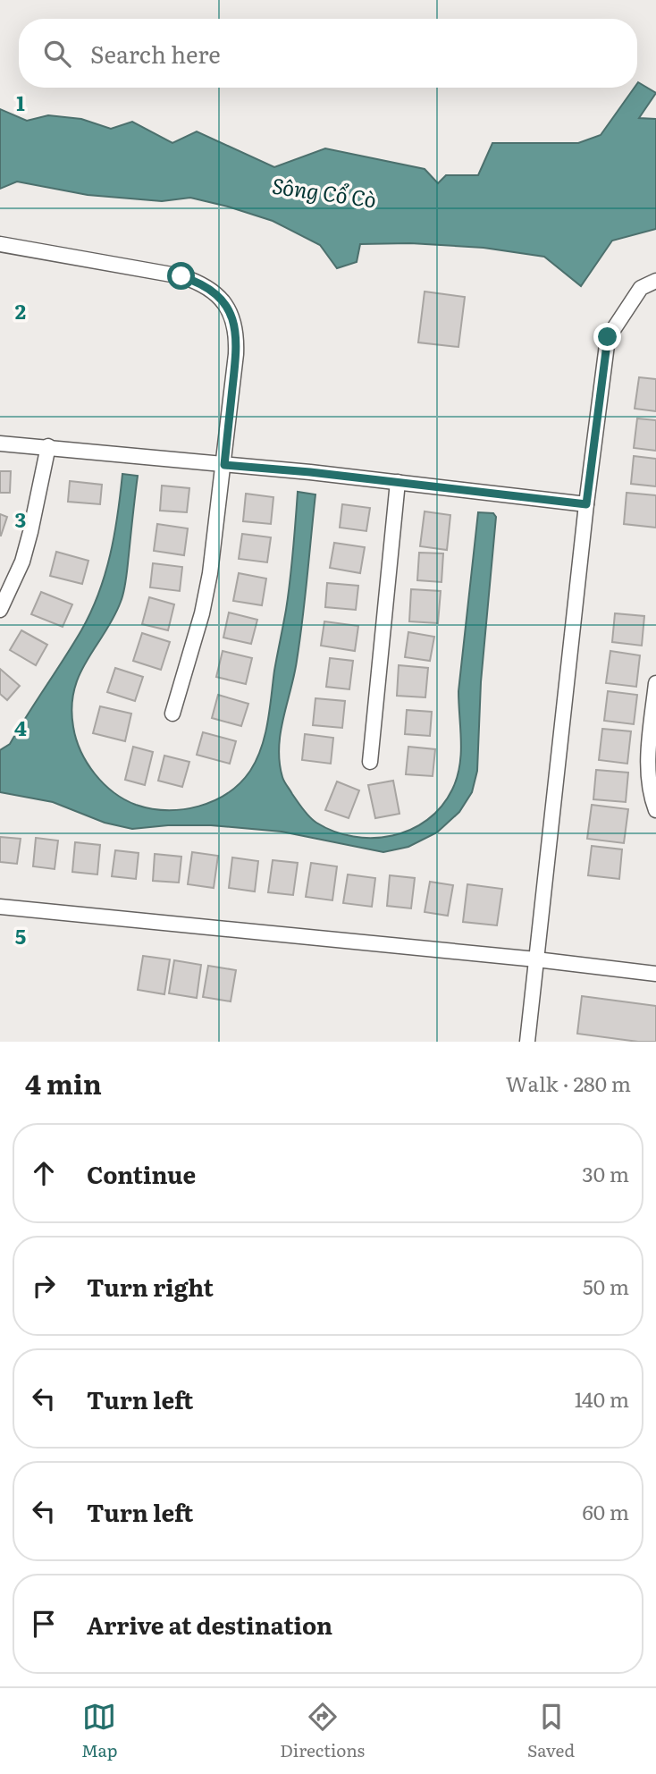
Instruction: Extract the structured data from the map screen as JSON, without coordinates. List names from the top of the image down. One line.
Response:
{"water":["Sông Cổ Cò"],"page":{"search":"Search here","heading":["4 min","Walk · 280 m"],"list":[["Continue","30 m"],["Turn right","50 m"],["Turn left","140 m"],["Turn left","60 m"],"Arrive at destination"],"nav":["Map","Directions","Saved"]},"grid":{"rows":["1","2","3","4","5"]}}
